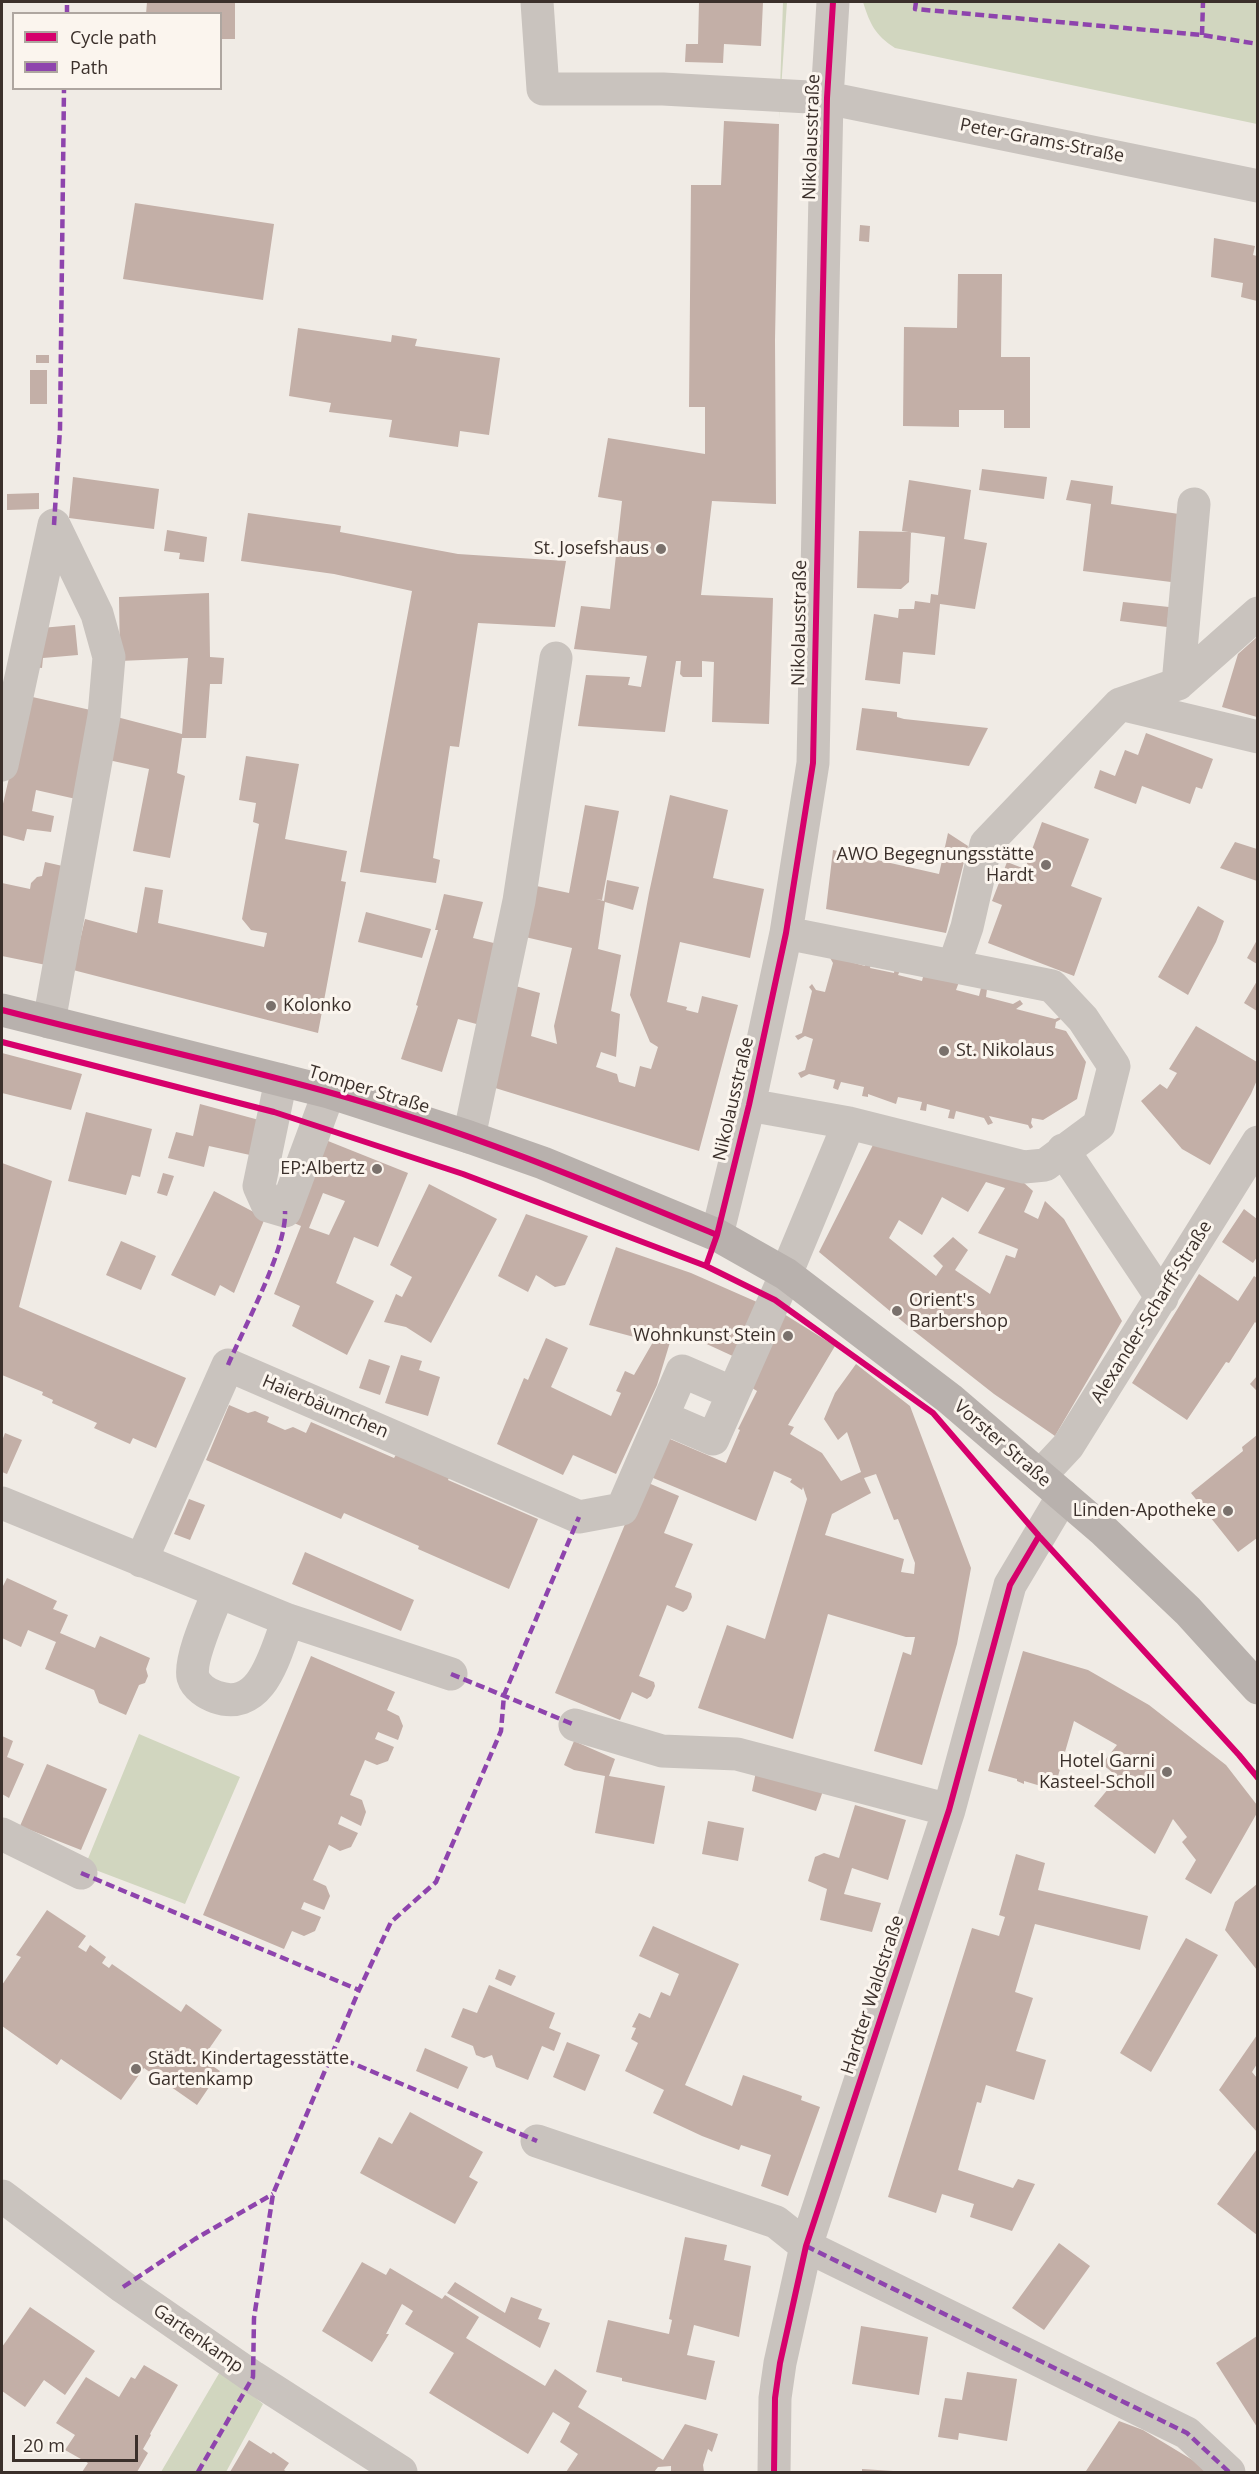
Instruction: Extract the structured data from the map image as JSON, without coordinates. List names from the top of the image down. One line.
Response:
{"streets":{"main road":["Tomper Straße","Vorster Straße"],"street":["Nikolausstraße","Peter-Grams-Straße","Alexander-Scharff-Straße","Haierbäumchen","Hardter Waldstraße","Gartenkamp"]},"crossings":[["Nikolausstraße","Peter-Grams-Straße"],["Nikolausstraße","Tomper Straße"],["Nikolausstraße","Vorster Straße"],["Tomper Straße","Vorster Straße"],["Alexander-Scharff-Straße","Vorster Straße"],["Alexander-Scharff-Straße","Hardter Waldstraße"],["Vorster Straße","Hardter Waldstraße"]],"places":["St. Josefshaus","AWO Begegnungsstätte Hardt","Kolonko","St. Nikolaus","EP:Albertz","Orient's Barbershop","Wohnkunst Stein","Linden-Apotheke","Hotel Garni Kasteel-Scholl","Städt. Kindertagesstätte Gartenkamp"],"legend":["Cycle path","Path"],"scale_bar":"20 m"}
